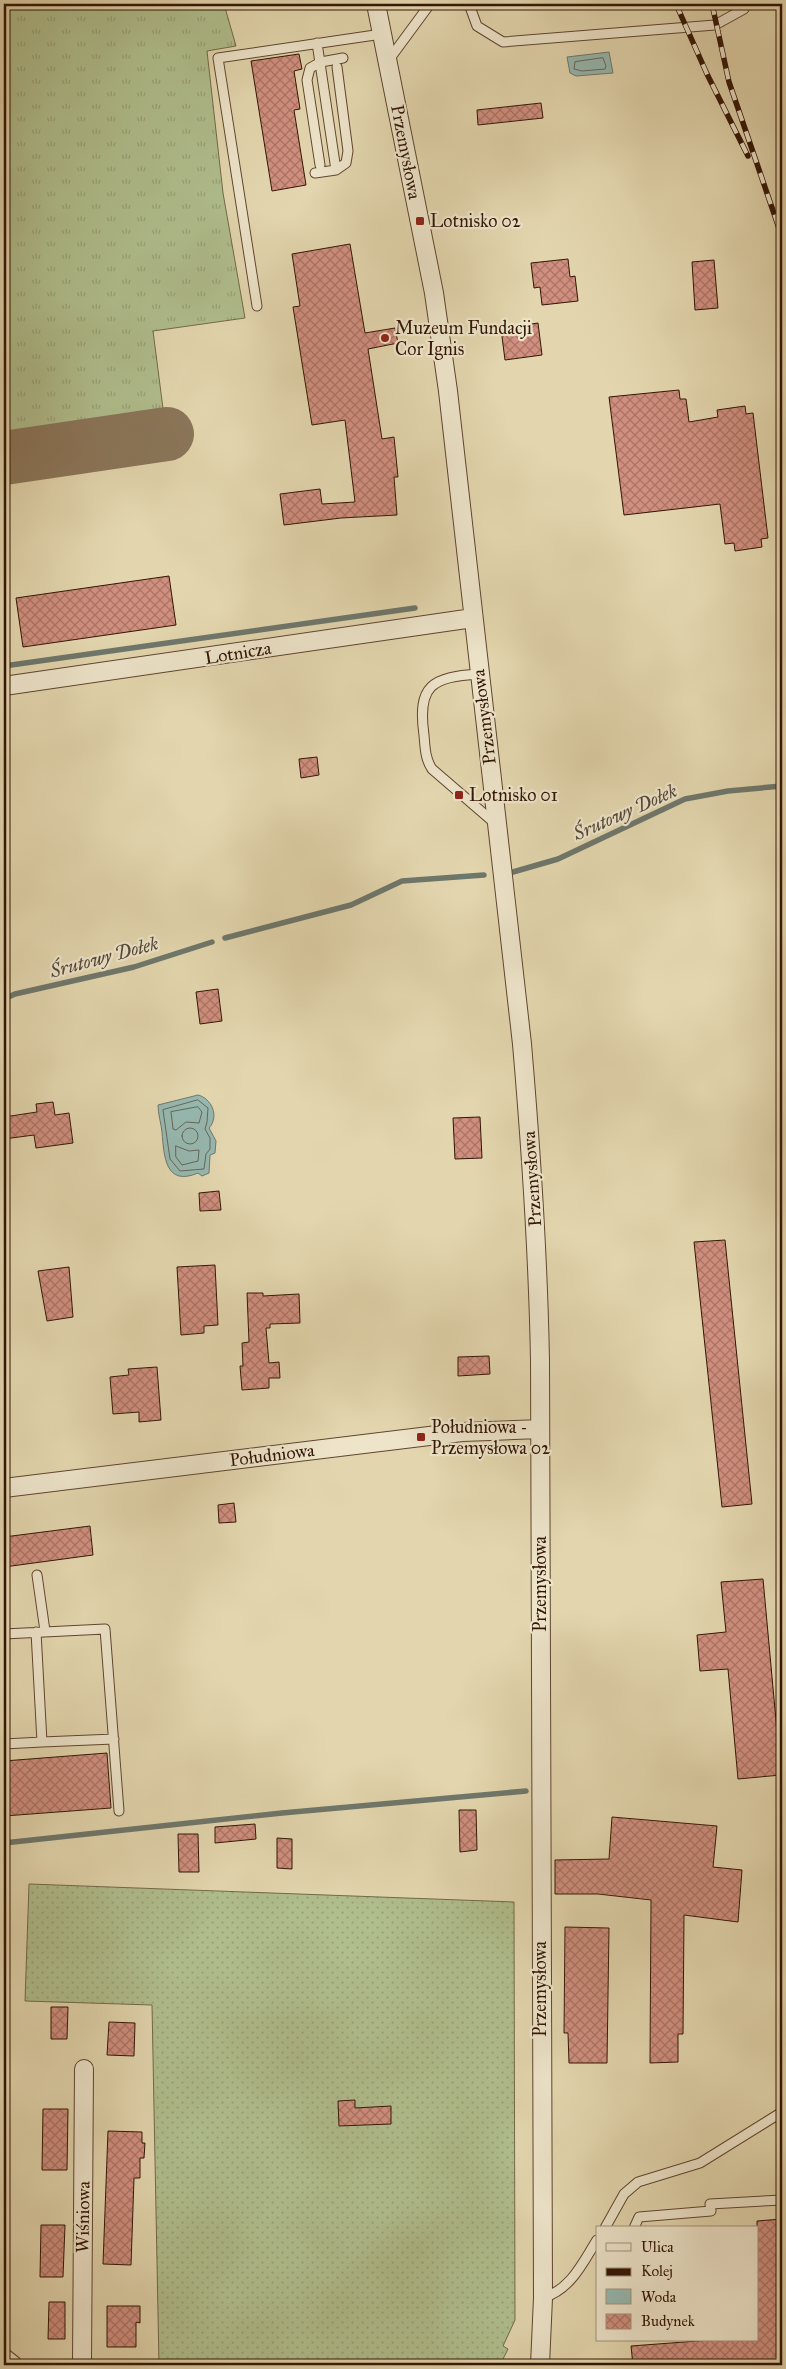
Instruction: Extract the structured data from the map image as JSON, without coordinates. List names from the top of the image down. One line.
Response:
{"streets":{"street":["Przemysłowa","Lotnicza","Południowa","Wiśniowa"]},"crossings":[["Przemysłowa","Lotnicza"],["Przemysłowa","Południowa"]],"water":["Śrutowy Dołek"],"places":{"transit":["Lotnisko 02","Lotnisko 01","Południowa - Przemysłowa 02"],"other":["Muzeum Fundacji Cor Ignis"]},"legend":["Ulica","Kolej","Woda","Budynek"]}
